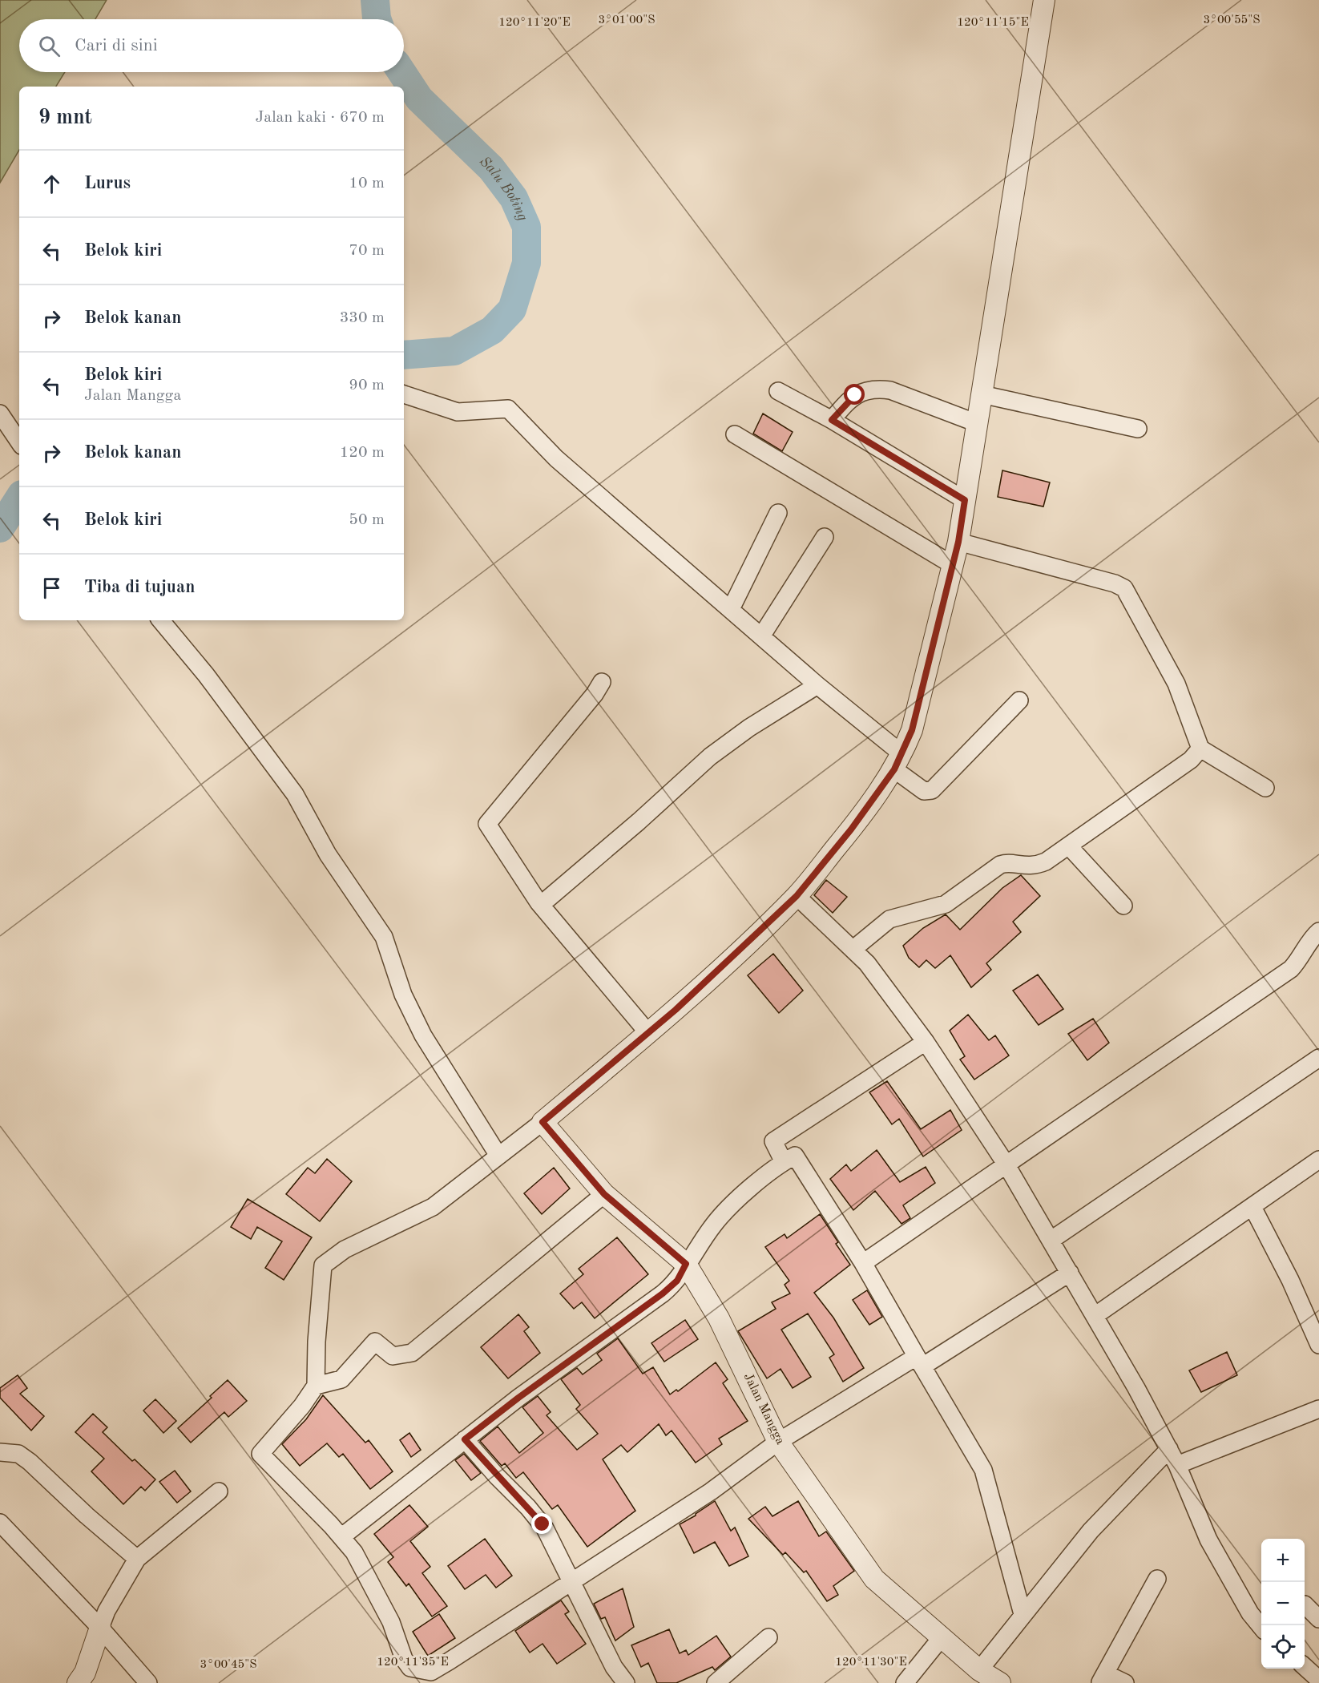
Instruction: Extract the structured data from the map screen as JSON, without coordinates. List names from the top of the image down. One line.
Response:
{"streets":{"street":["Jalan Mangga"]},"water":["Salu Boting"],"page":{"search":"Cari di sini","heading":["9 mnt","Jalan kaki · 670 m"],"list":[["Lurus","10 m"],["Belok kiri","70 m"],["Belok kanan","330 m"],["Belok kiri","Jalan Mangga","90 m"],["Belok kanan","120 m"],["Belok kiri","50 m"],"Tiba di tujuan"],"map_buttons":["+","−"]},"coordinates":["3°01'00\"S","3°00'55\"S","120°11'20\"E","120°11'15\"E","120°11'35\"E","120°11'30\"E","3°00'45\"S"]}
